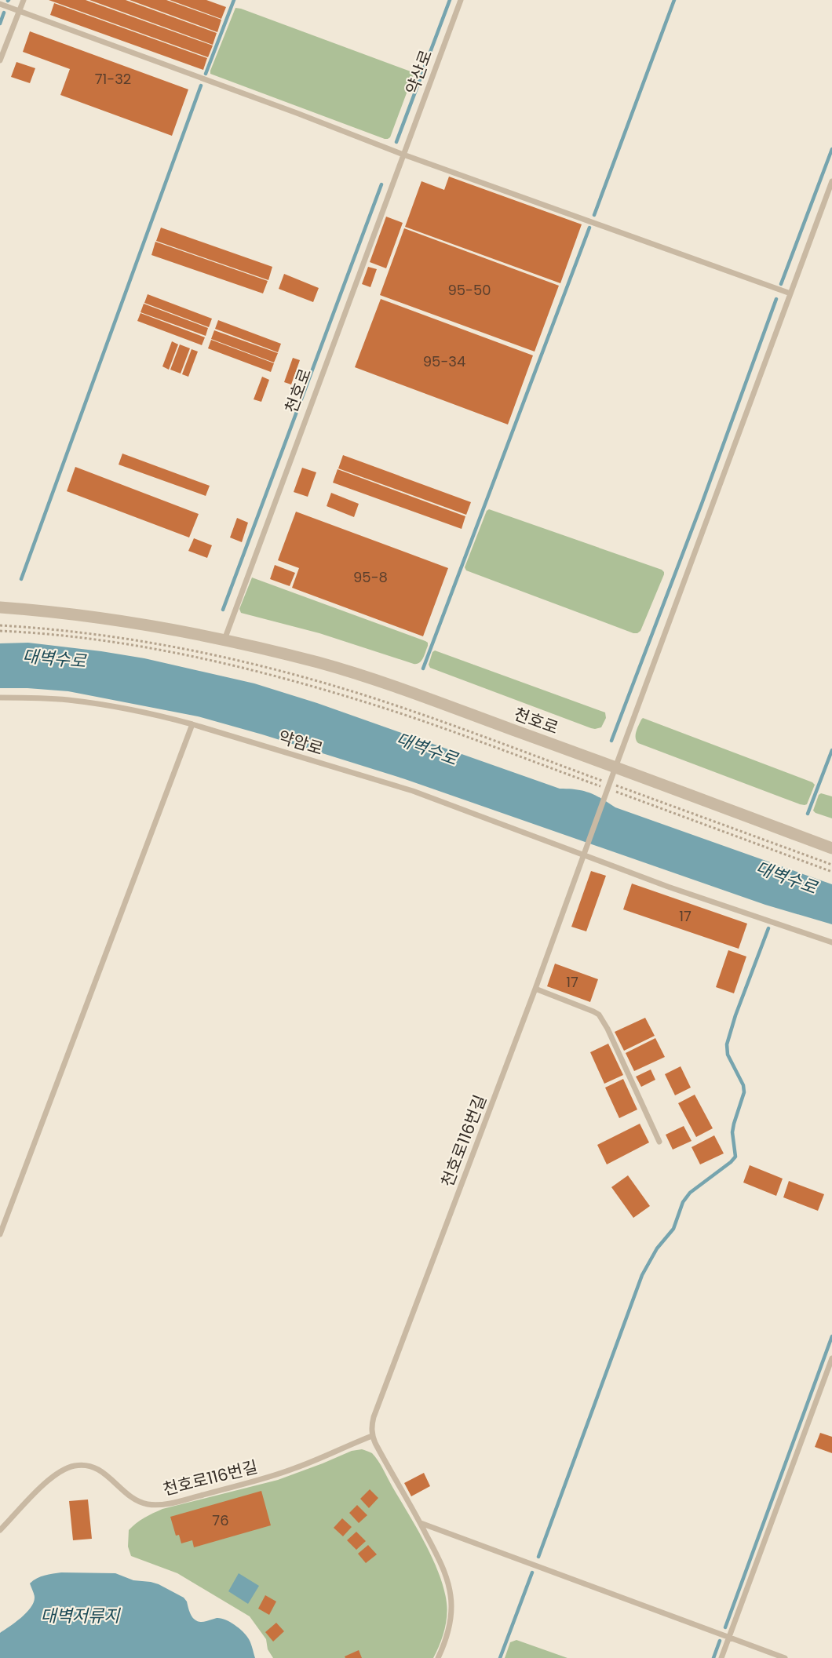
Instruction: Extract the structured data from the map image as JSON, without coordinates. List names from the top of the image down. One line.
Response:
{"streets":{"street":["천호로"],"lane":["약산로","약암로","천호로116번길"]},"crossings":[["약산로","천호로"],["천호로","천호로116번길"],["약암로","천호로116번길"]],"water":["대벽수로","대벽저류지"],"house_numbers":["71-32","95-50","95-34","95-8","17","17","76"]}
